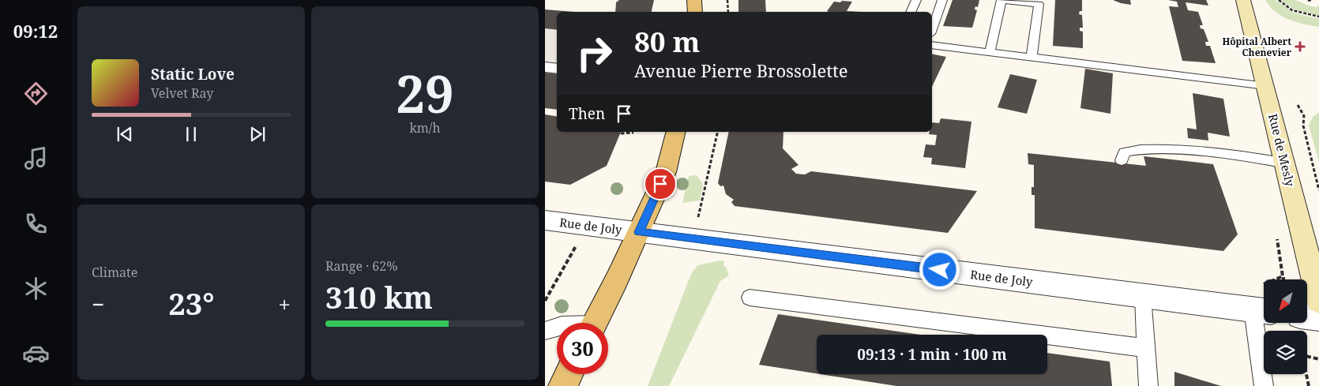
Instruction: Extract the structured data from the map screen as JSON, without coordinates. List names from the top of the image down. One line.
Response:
{"streets":{"street":["Rue de Mesly","Rue de Joly"]},"places":{"health":["Hôpital Albert Chenevier"]},"north":"bottom left","page":{"tabs":"09:12","tile":[["29","km/h"],"Climate",["Range · 62%","310 km"]],"turn":["80 m","Avenue Pierre Brossolette"],"song":["Static Love","Velvet Ray"],"then":"Then","heat":["−","23°","+"],"limit":"30","trip":"09:13 · 1 min · 100 m"}}
